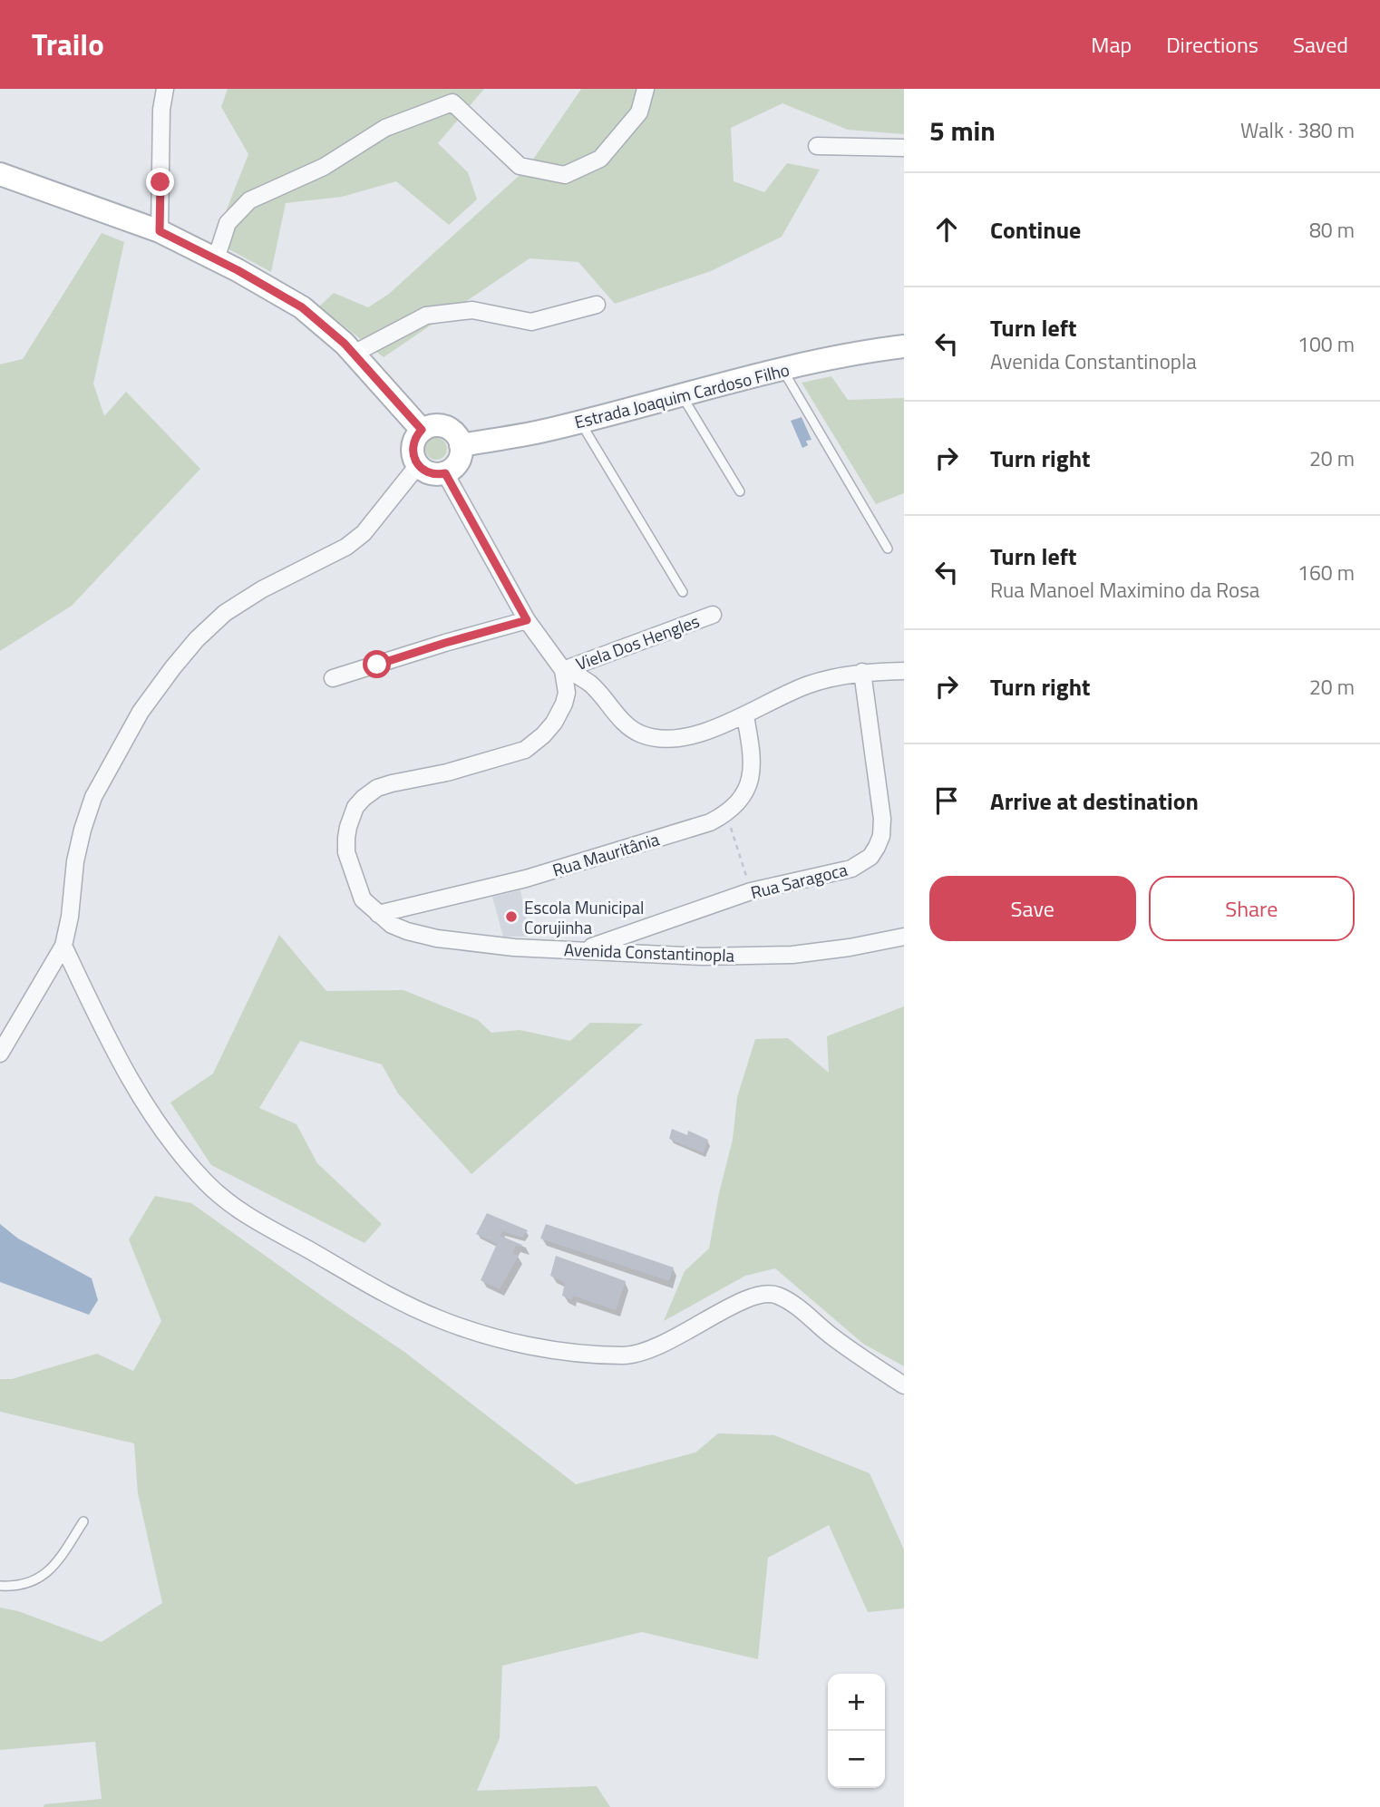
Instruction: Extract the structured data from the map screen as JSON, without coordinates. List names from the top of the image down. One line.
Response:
{"streets":{"street":["Estrada Joaquim Cardoso Filho","Viela Dos Hengles","Rua Mauritânia","Rua Saragoca","Avenida Constantinopla"]},"crossings":[["Viela Dos Hengles","Avenida Constantinopla"],["Rua Mauritânia","Avenida Constantinopla"],["Rua Saragoca","Avenida Constantinopla"]],"places":["Escola Municipal Corujinha"],"page":{"header":"Trailo","nav":["Map","Directions","Saved"],"heading":["5 min","Walk · 380 m"],"list":[["Continue","80 m"],["Turn left","Avenida Constantinopla","100 m"],["Turn right","20 m"],["Turn left","Rua Manoel Maximino da Rosa","160 m"],["Turn right","20 m"],"Arrive at destination"],"buttons":["Save","Share"],"map_buttons":["+","−"]}}
